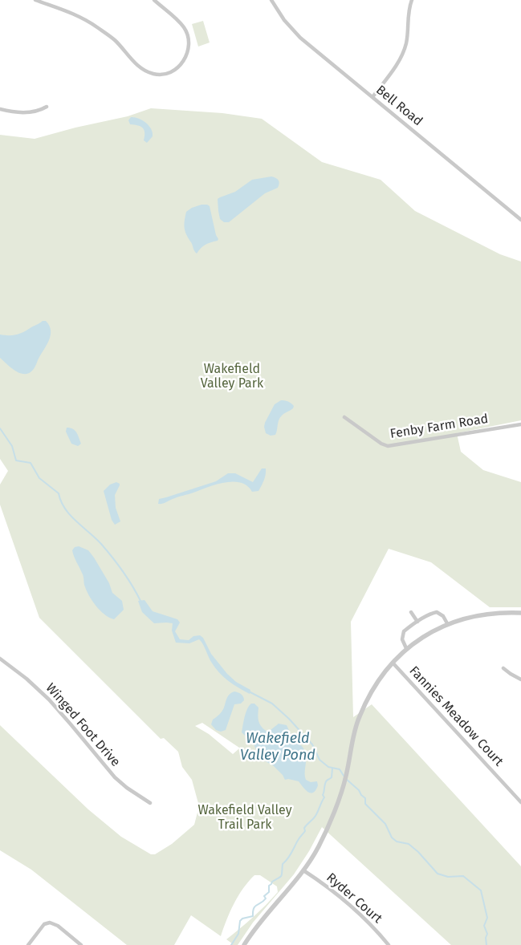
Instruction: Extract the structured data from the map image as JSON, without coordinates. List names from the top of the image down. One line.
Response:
{"streets":{"street":["Bell Road","Fenby Farm Road","Fannies Meadow Court","Winged Foot Drive","Ryder Court"]},"water":["Wakefield Valley Pond"],"parks":["Wakefield Valley Park","Wakefield Valley Trail Park"]}
